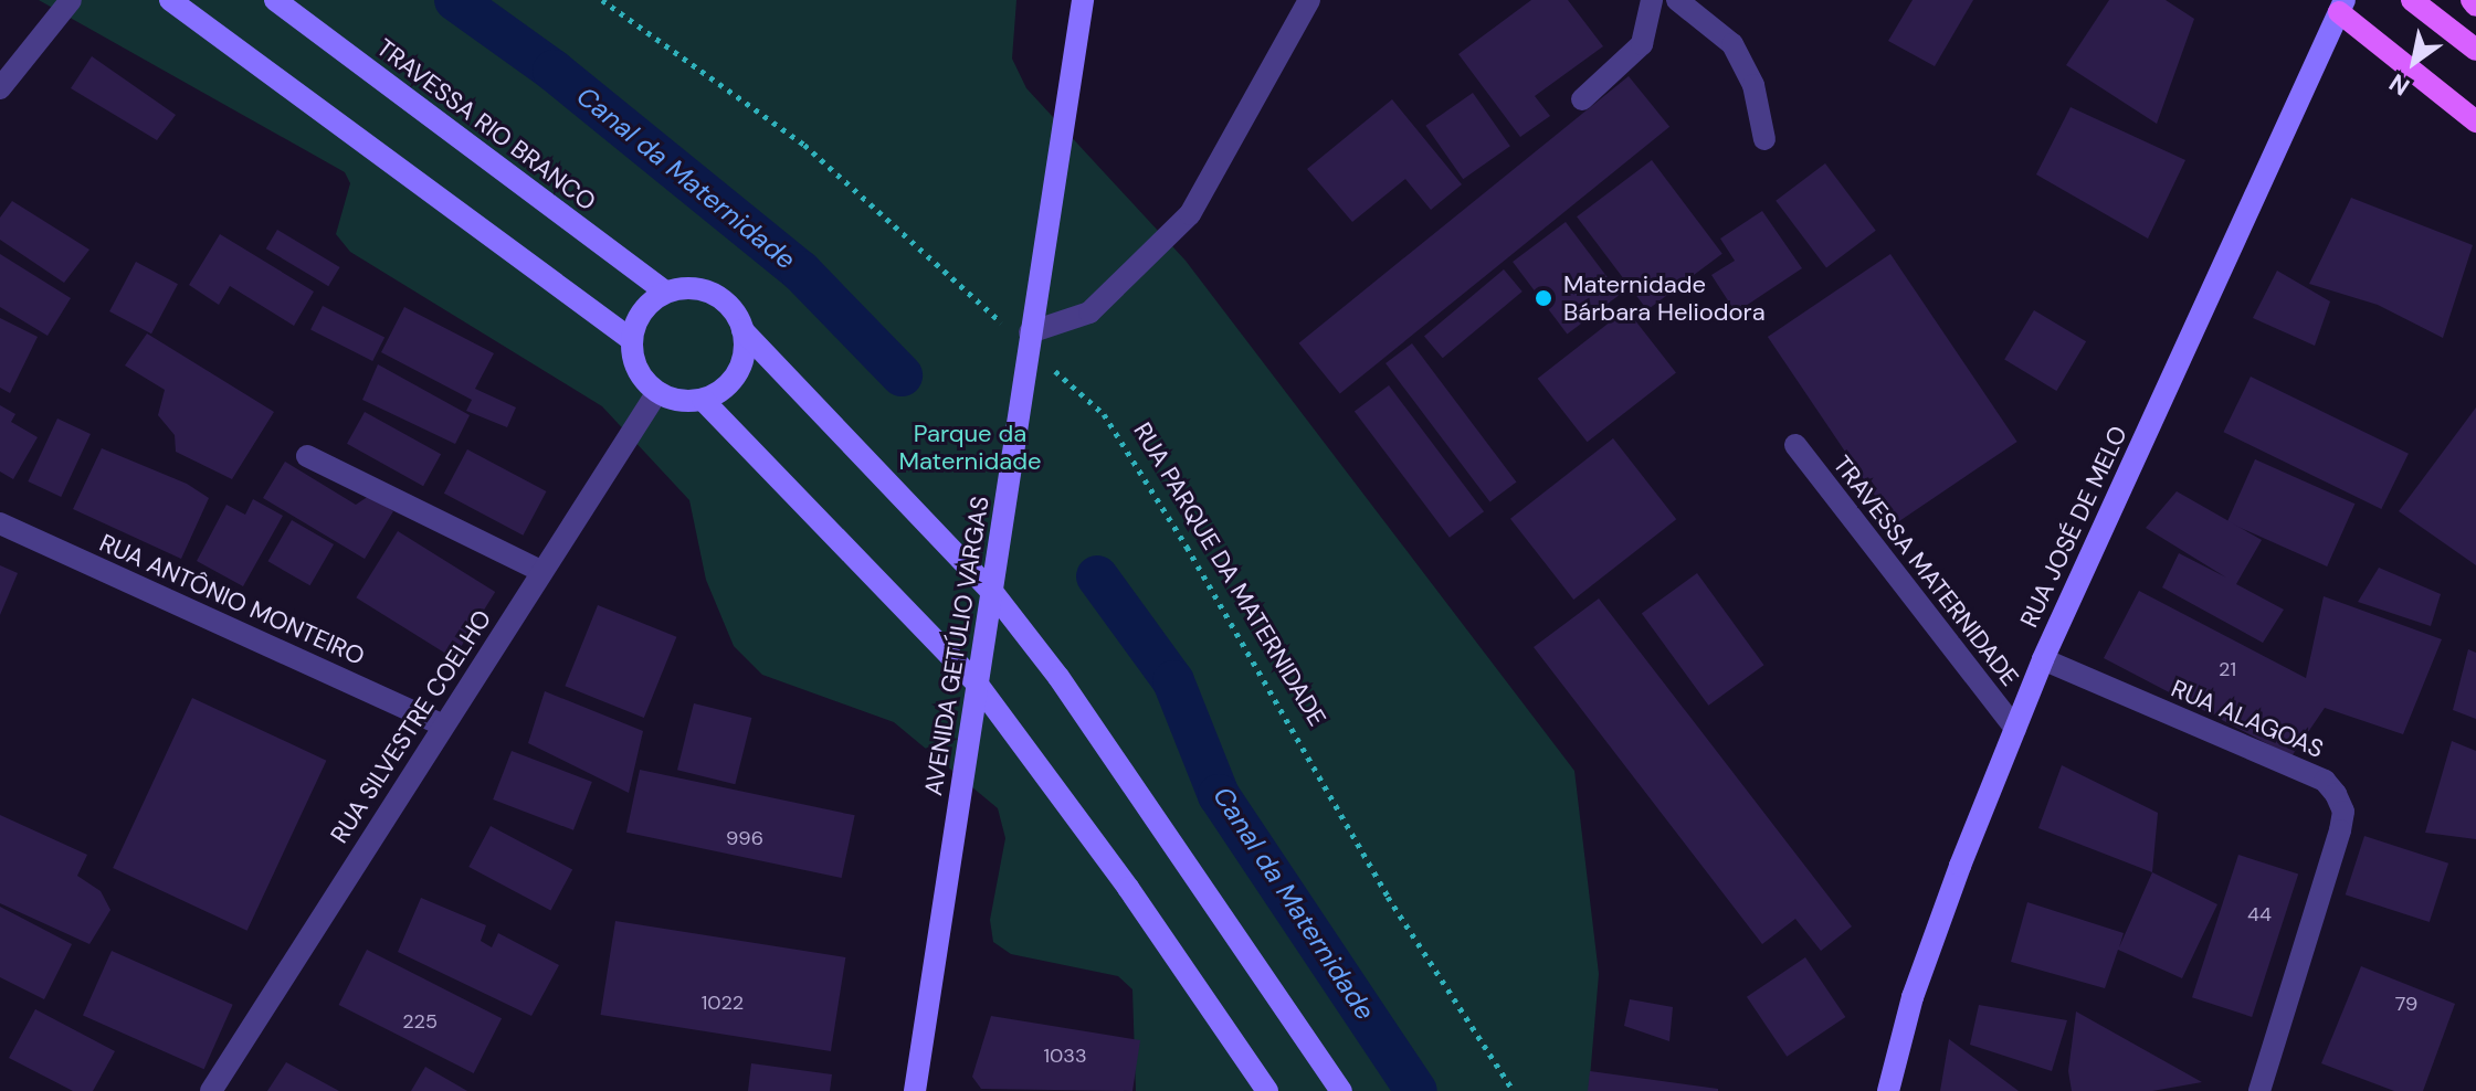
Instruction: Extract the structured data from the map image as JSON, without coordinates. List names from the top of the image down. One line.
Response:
{"streets":{"street":["TRAVESSA RIO BRANCO","RUA JOSÉ DE MELO","TRAVESSA MATERNIDADE","RUA ANTÔNIO MONTEIRO","AVENIDA GETÚLIO VARGAS","RUA ALAGOAS","RUA SILVESTRE COELHO"],"path":["RUA PARQUE DA MATERNIDADE"]},"crossings":[["TRAVESSA RIO BRANCO","RUA SILVESTRE COELHO"],["RUA JOSÉ DE MELO","TRAVESSA MATERNIDADE"],["RUA JOSÉ DE MELO","RUA ALAGOAS"],["RUA PARQUE DA MATERNIDADE","AVENIDA GETÚLIO VARGAS"],["RUA ANTÔNIO MONTEIRO","RUA SILVESTRE COELHO"]],"water":["Canal da Maternidade"],"parks":["Parque da Maternidade"],"places":["Maternidade Bárbara Heliodora"],"house_numbers":["21","996","44","1022","79","225","1033"],"north":"bottom left"}
